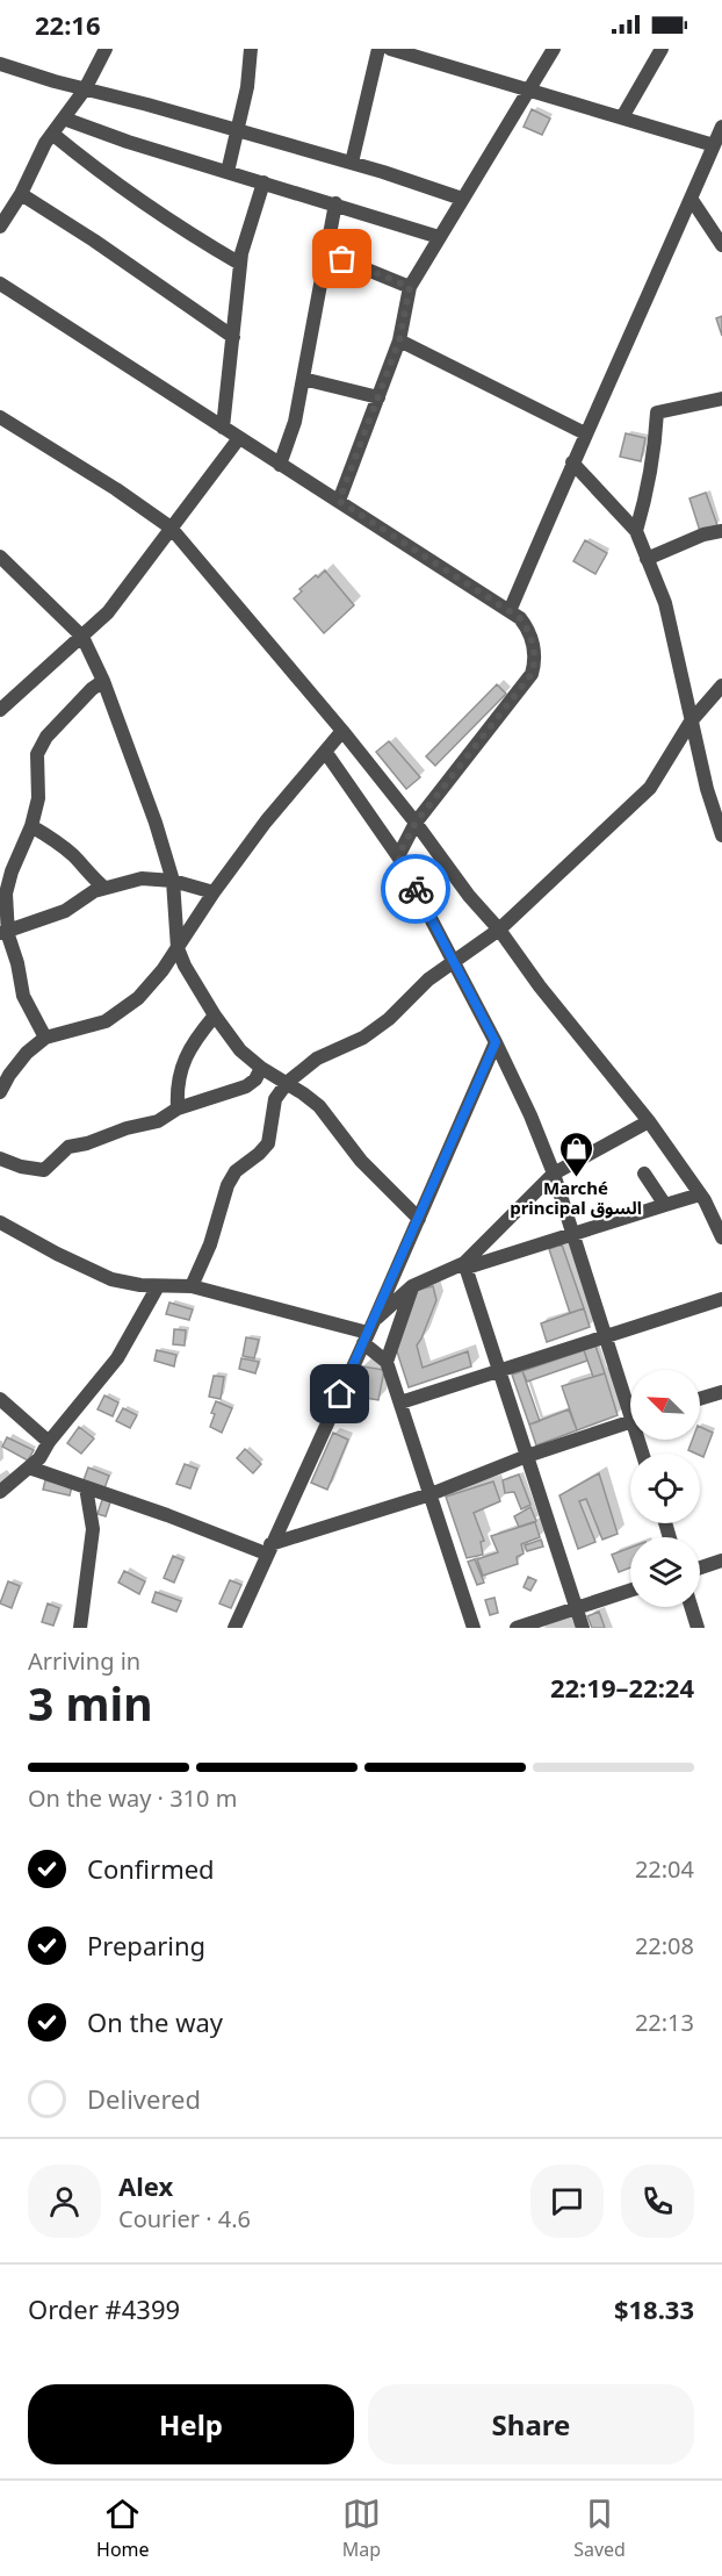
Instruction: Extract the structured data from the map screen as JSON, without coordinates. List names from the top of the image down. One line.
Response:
{"places":{"shop":["Marché principal السوق"]},"north":"top left","page":{"status":"22:16","heading":["3 min","Arriving in","22:19–22:24"],"panel":["Alex","Courier · 4.6","Order #4399","$18.33"],"bar":"On the way · 310 m","list":[["Confirmed","22:04"],["Preparing","22:08"],["On the way","22:13"],"Delivered"],"buttons":["Help","Share"],"tabs":["Home","Map","Saved"]}}
